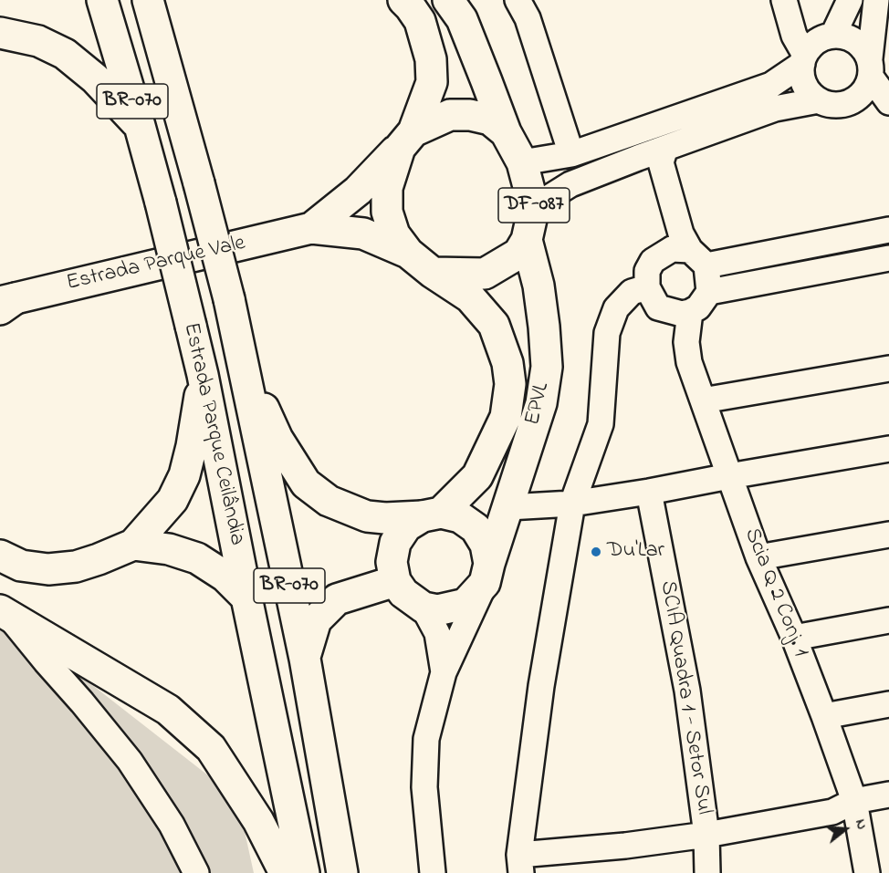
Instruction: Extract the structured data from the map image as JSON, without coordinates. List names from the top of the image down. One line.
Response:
{"streets":{"main road":["BR-070","DF-087","Estrada Parque Vale","EPVL","Estrada Parque Ceilândia"],"street":["Scia Q 2 Conj. 1","SCIA Quadra 1 - Setor Sul"]},"crossings":[["DF-087","Estrada Parque Vale"],["DF-087","EPVL"],["Estrada Parque Vale","EPVL"]],"places":["Du'Lar"],"north":"right"}
